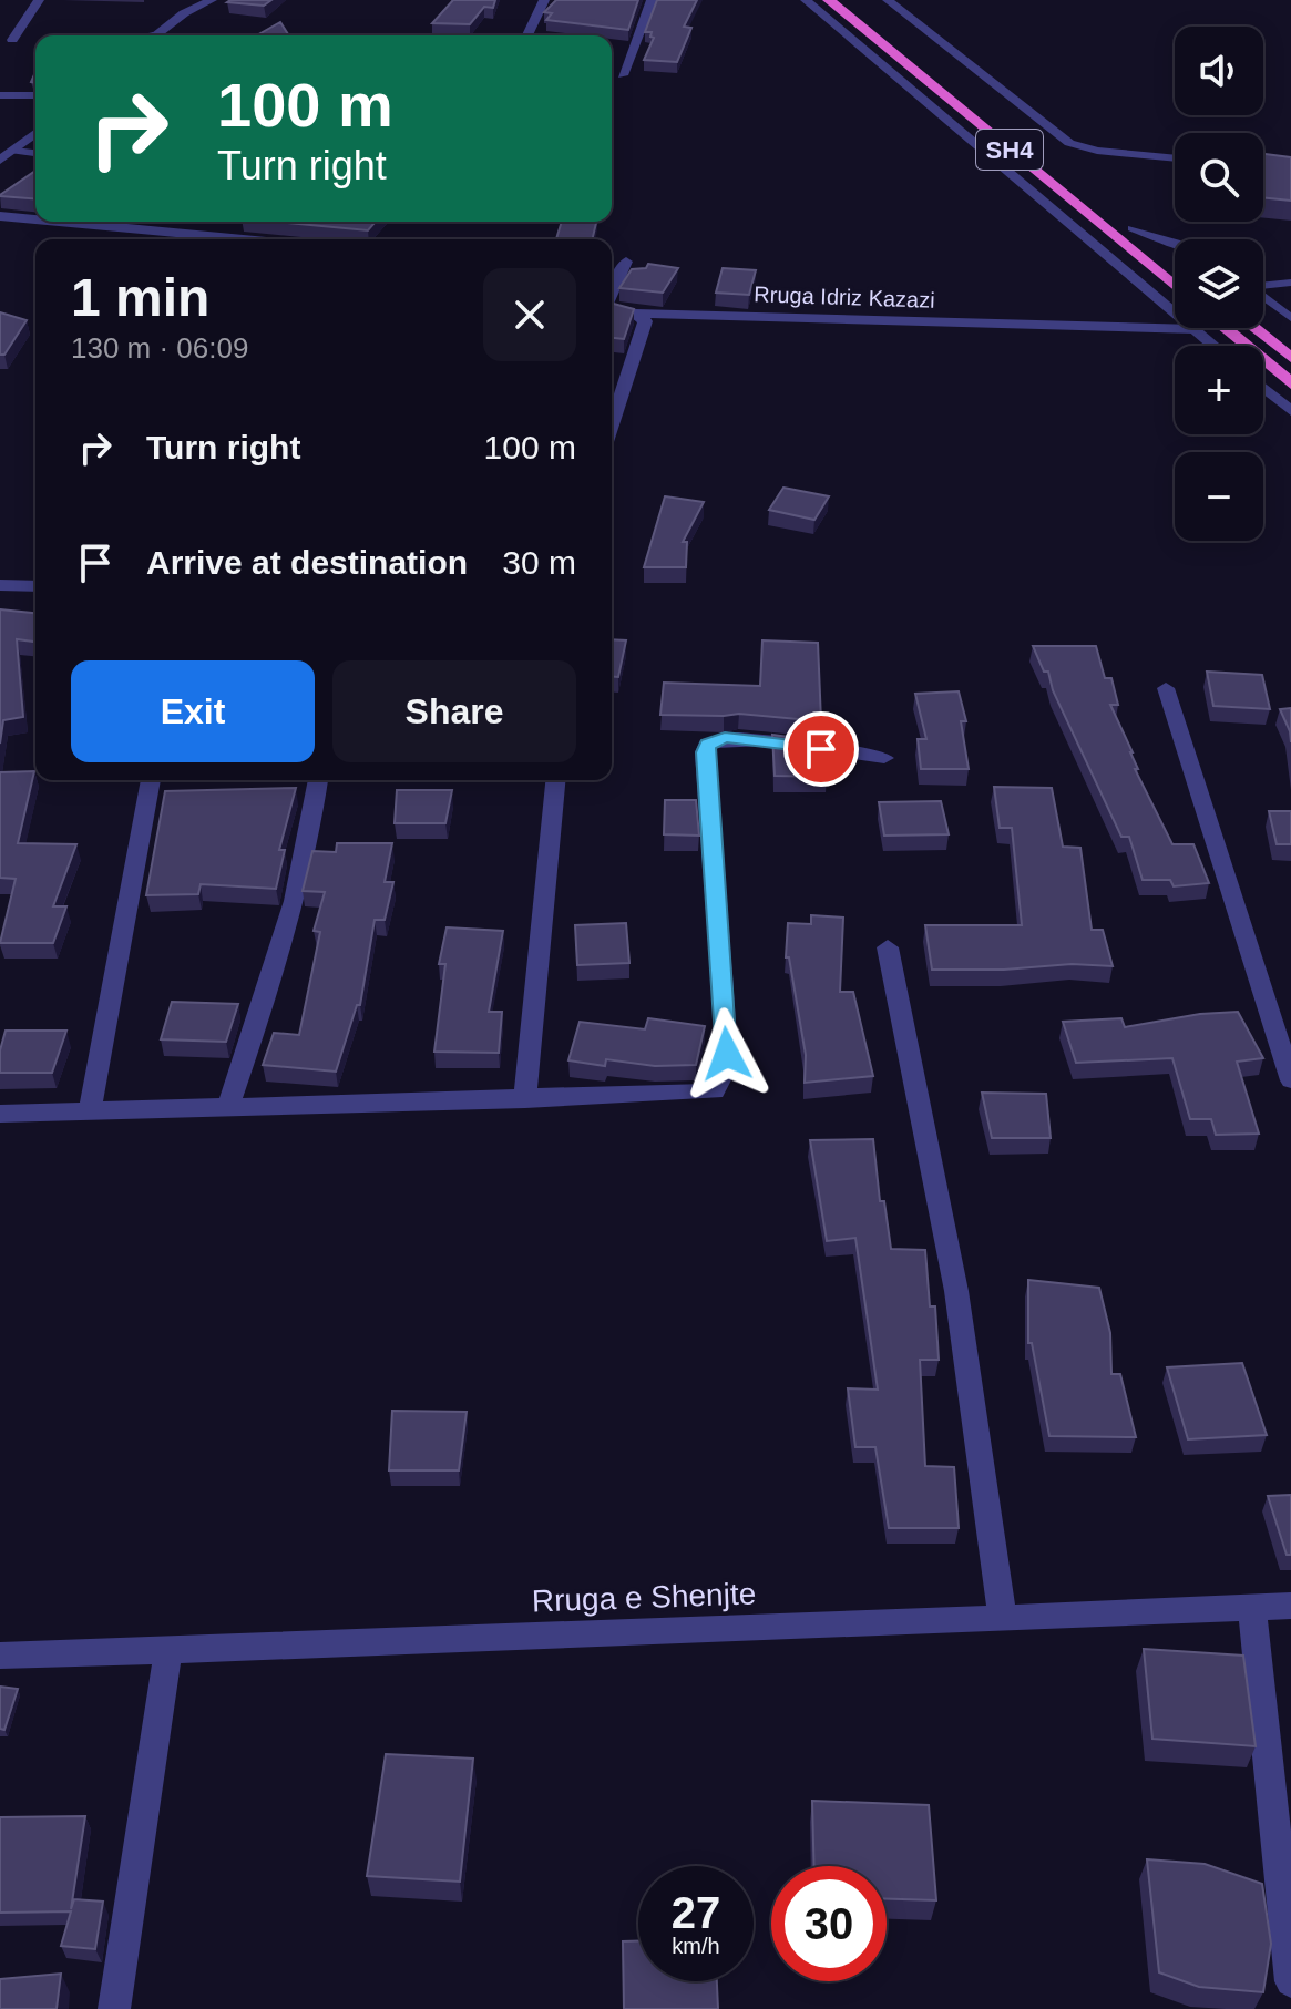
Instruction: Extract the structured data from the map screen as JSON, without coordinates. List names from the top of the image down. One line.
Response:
{"streets":{"highway":["SH4"],"street":["Rruga Idriz Kazazi","Rruga e Shenjte"]},"page":{"map_buttons":["+","−"],"turn":["100 m","Turn right"],"heading":["1 min","130 m · 06:09"],"list":[{"name":"Turn right","value":"100 m"},{"name":"Arrive at destination","value":"30 m"}],"buttons":["Exit","Share"],"speed":"27 km/h","limit":"30"}}
